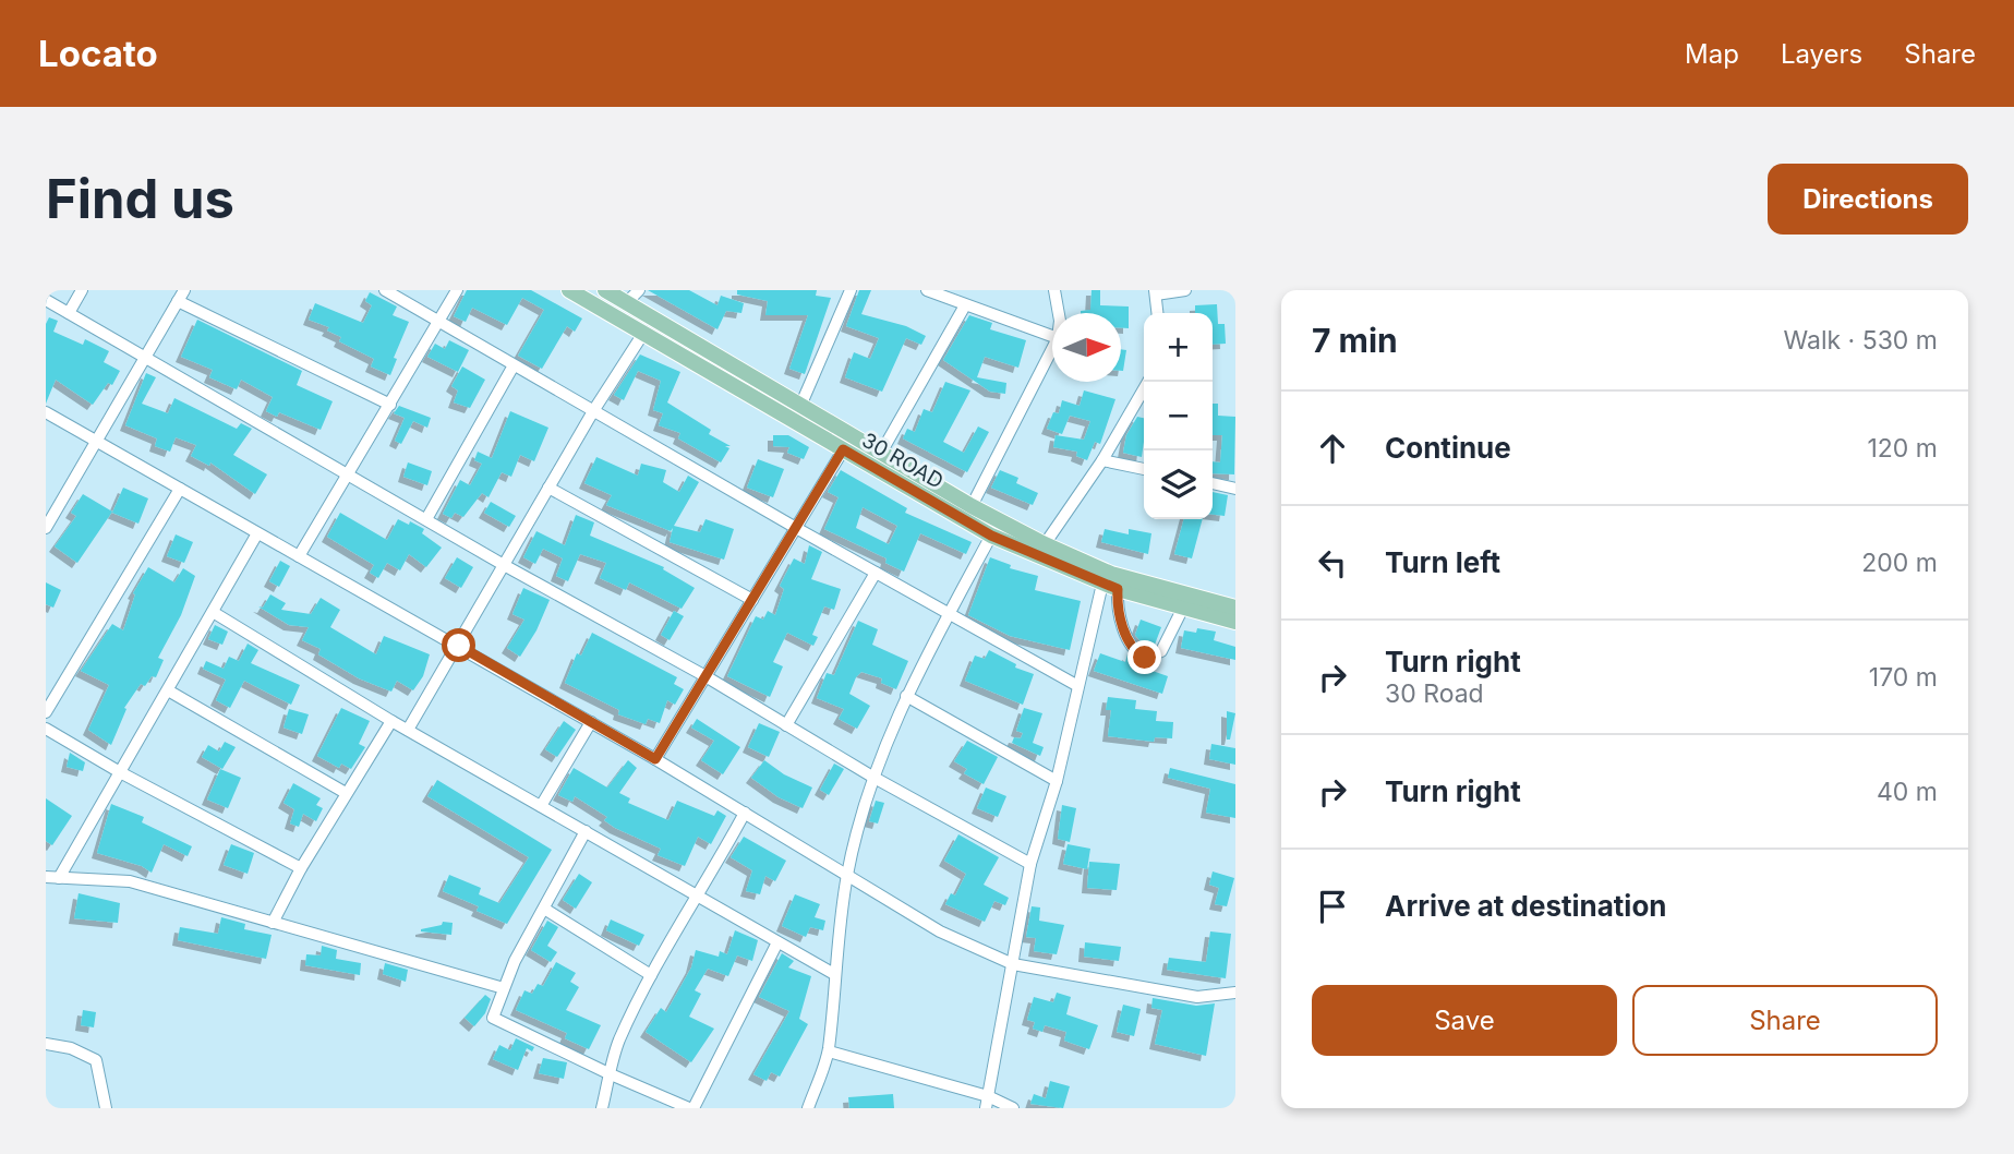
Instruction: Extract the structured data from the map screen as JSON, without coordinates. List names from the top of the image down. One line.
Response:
{"streets":{"main road":["30 ROAD"]},"north":"right","page":{"header":"Locato","nav":["Map","Layers","Share"],"buttons":["Directions",["Save","Share"]],"title":"Find us","heading":["7 min","Walk · 530 m"],"map_buttons":["+","−"],"list":[["Continue","120 m"],["Turn left","200 m"],["Turn right","30 Road","170 m"],["Turn right","40 m"],"Arrive at destination"]}}
